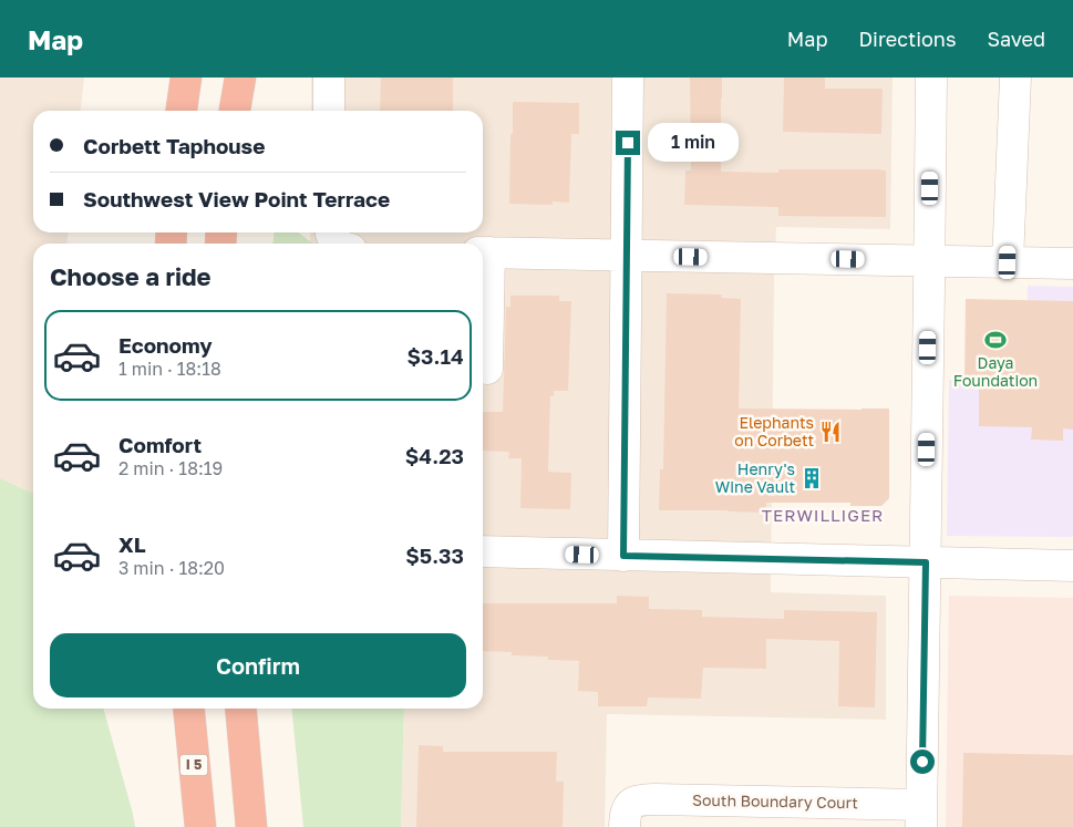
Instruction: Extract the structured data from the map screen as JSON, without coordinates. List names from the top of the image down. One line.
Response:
{"streets":{"highway":["I 5"],"street":["South Boundary Court"]},"districts":["TERWILLIGER"],"places":{"sports":["Daya Foundation"],"restaurant":["Elephants on Corbett"],"building":["Henry's Wine Vault"]},"page":{"header":"Map","nav":["Map","Directions","Saved"],"banner":["Corbett Taphouse","Southwest View Point Terrace"],"bubble":"1 min","heading":"Choose a ride","list":[{"name":"Economy","note":"1 min · 18:18","value":"$3.14"},{"name":"Comfort","note":"2 min · 18:19","value":"$4.23"},{"name":"XL","note":"3 min · 18:20","value":"$5.33"}],"buttons":"Confirm"}}
